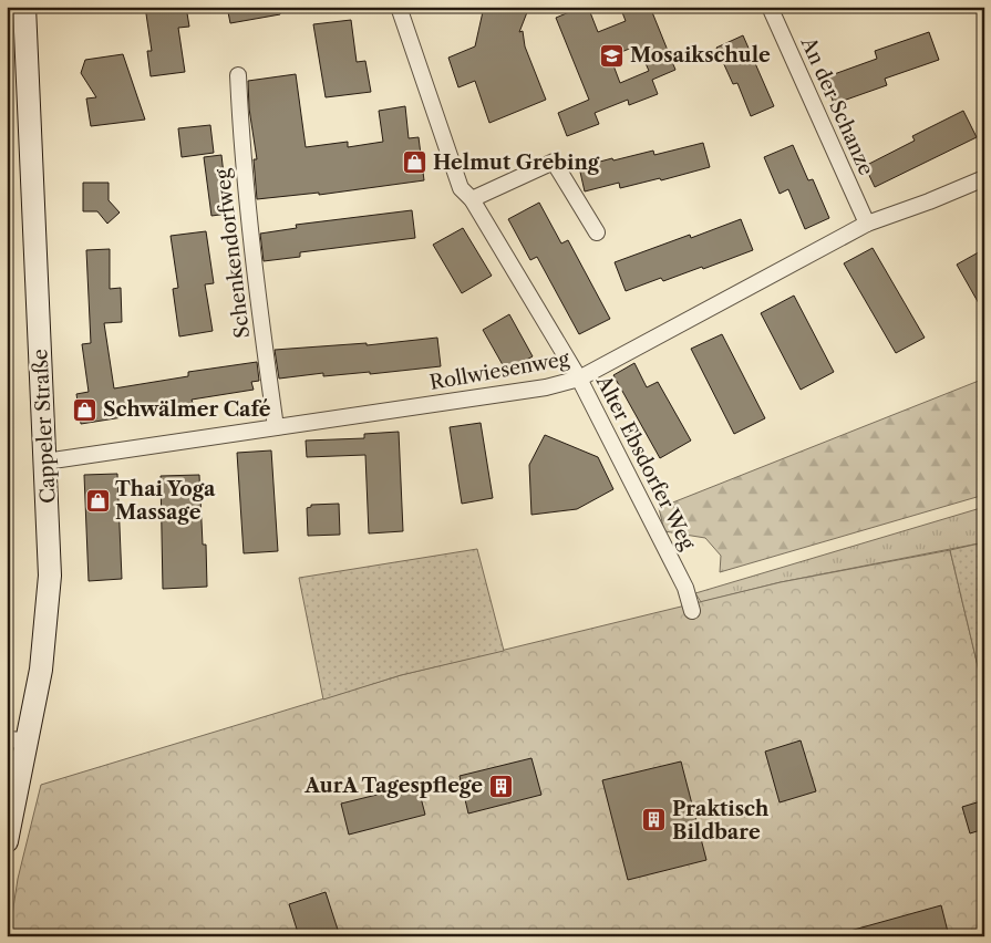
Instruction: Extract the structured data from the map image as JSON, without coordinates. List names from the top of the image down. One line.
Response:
{"streets":{"main road":["Cappeler Straße"],"street":["An der Schanze","Schenkendorfweg","Rollwiesenweg","Alter Ebsdorfer Weg"]},"crossings":[["An der Schanze","Rollwiesenweg"],["Schenkendorfweg","Rollwiesenweg"],["Rollwiesenweg","Cappeler Straße"],["Rollwiesenweg","Alter Ebsdorfer Weg"]],"places":{"school or university":["Mosaikschule"],"shop":["Helmut Grebing","Schwälmer Café","Thai Yoga Massage"],"building":["AurA Tagespflege","Praktisch Bildbare"]}}
